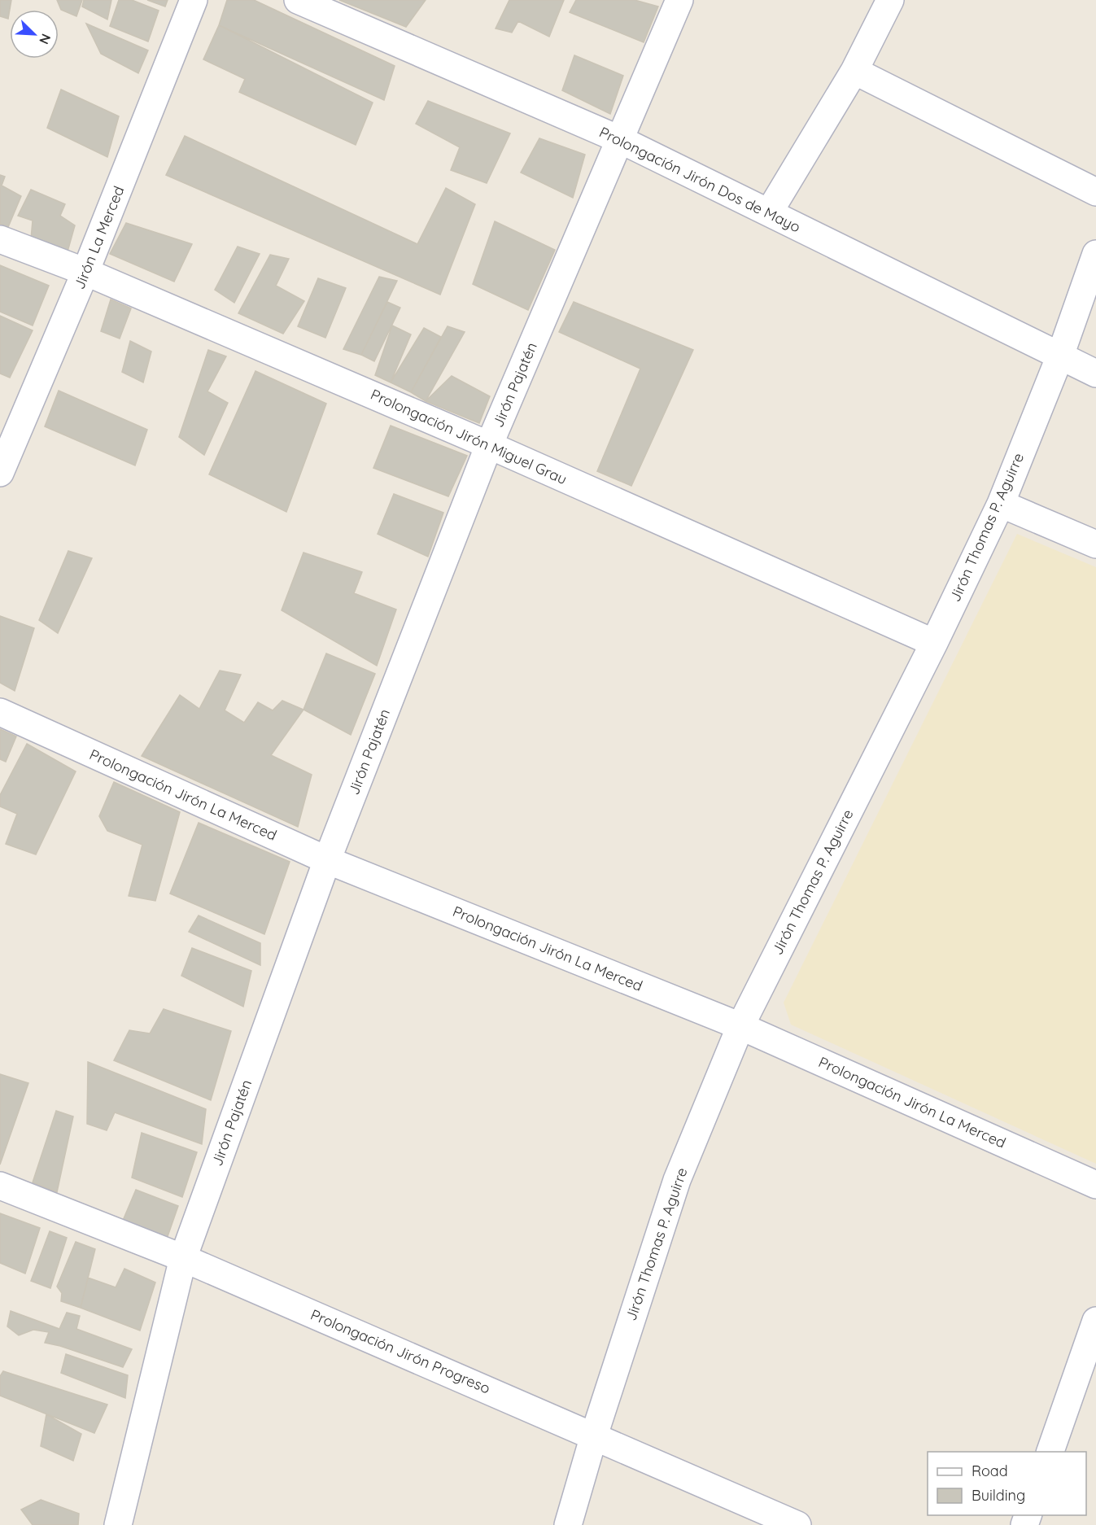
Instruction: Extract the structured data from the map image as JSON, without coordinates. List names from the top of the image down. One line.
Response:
{"streets":{"street":["Prolongación Jirón Dos de Mayo","Jirón La Merced","Jirón Pajatén","Prolongación Jirón Miguel Grau","Jirón Thomas P. Aguirre","Prolongación Jirón La Merced","Prolongación Jirón Progreso"]},"crossings":[["Prolongación Jirón Dos de Mayo","Jirón Pajatén"],["Prolongación Jirón Dos de Mayo","Jirón Thomas P. Aguirre"],["Jirón La Merced","Prolongación Jirón Miguel Grau"],["Jirón Pajatén","Prolongación Jirón Miguel Grau"],["Jirón Pajatén","Prolongación Jirón La Merced"],["Jirón Pajatén","Prolongación Jirón Progreso"],["Prolongación Jirón Miguel Grau","Jirón Thomas P. Aguirre"],["Jirón Thomas P. Aguirre","Prolongación Jirón La Merced"],["Jirón Thomas P. Aguirre","Prolongación Jirón Progreso"]],"legend":["Road","Building"],"north":"bottom right"}
